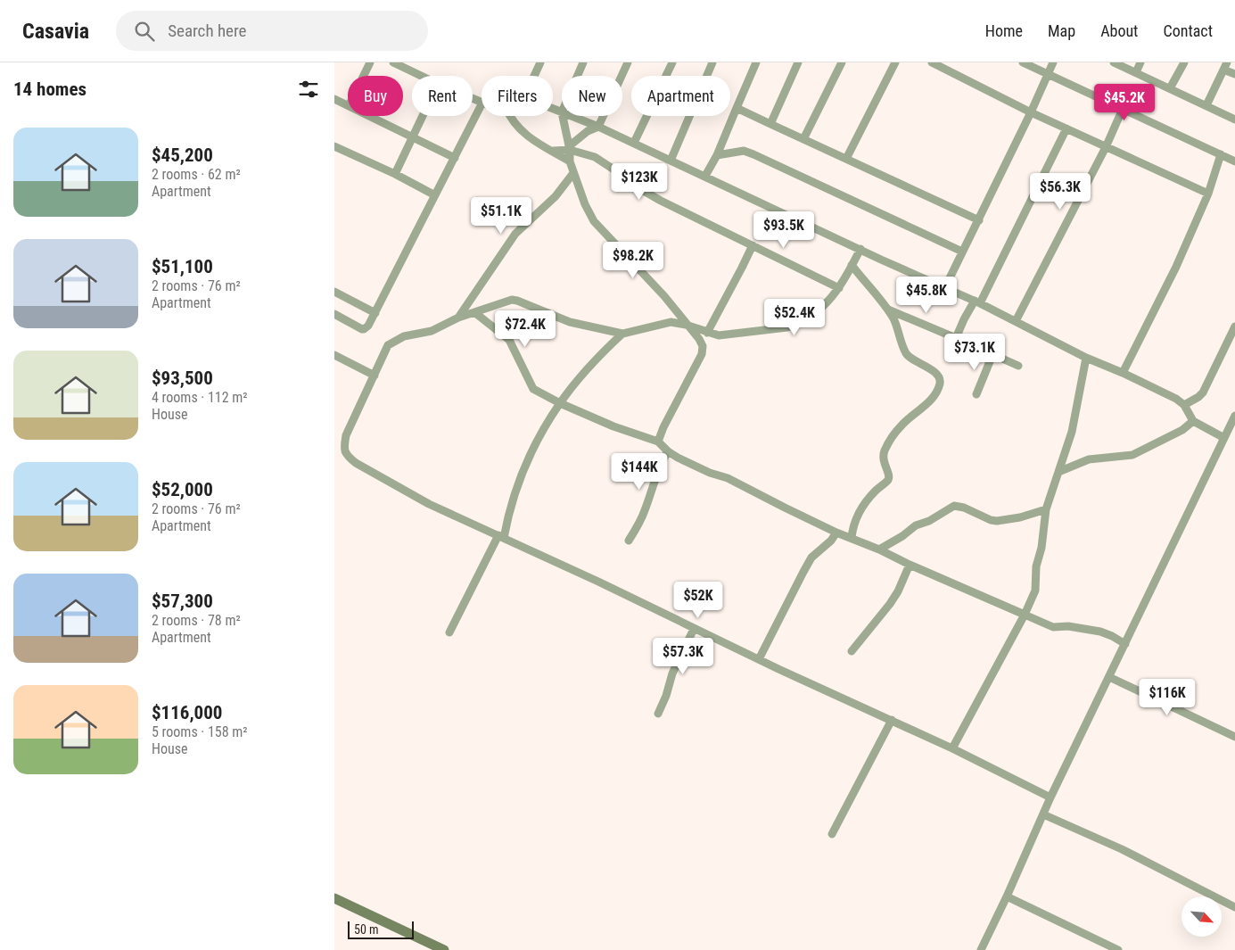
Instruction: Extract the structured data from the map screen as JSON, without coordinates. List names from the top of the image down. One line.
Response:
{"scale_bar":"50 m","north":"bottom right","page":{"header":"Casavia","search":"Search here","nav":["Home","Map","About","Contact"],"heading":"14 homes","chip":["Buy","Rent","Filters","New","Apartment"],"price":["$45.2K","$123K","$56.3K","$51.1K","$93.5K","$98.2K","$45.8K","$52.4K","$72.4K","$73.1K","$144K","$52K","$57.3K","$116K"],"list":[{"name":"$45,200","note":"2 rooms · 62 m² · Apartment"},{"name":"$51,100","note":"2 rooms · 76 m² · Apartment"},{"name":"$93,500","note":"4 rooms · 112 m² · House"},{"name":"$52,000","note":"2 rooms · 76 m² · Apartment"},{"name":"$57,300","note":"2 rooms · 78 m² · Apartment"},{"name":"$116,000","note":"5 rooms · 158 m² · House"}],"scale":"50 m"}}
